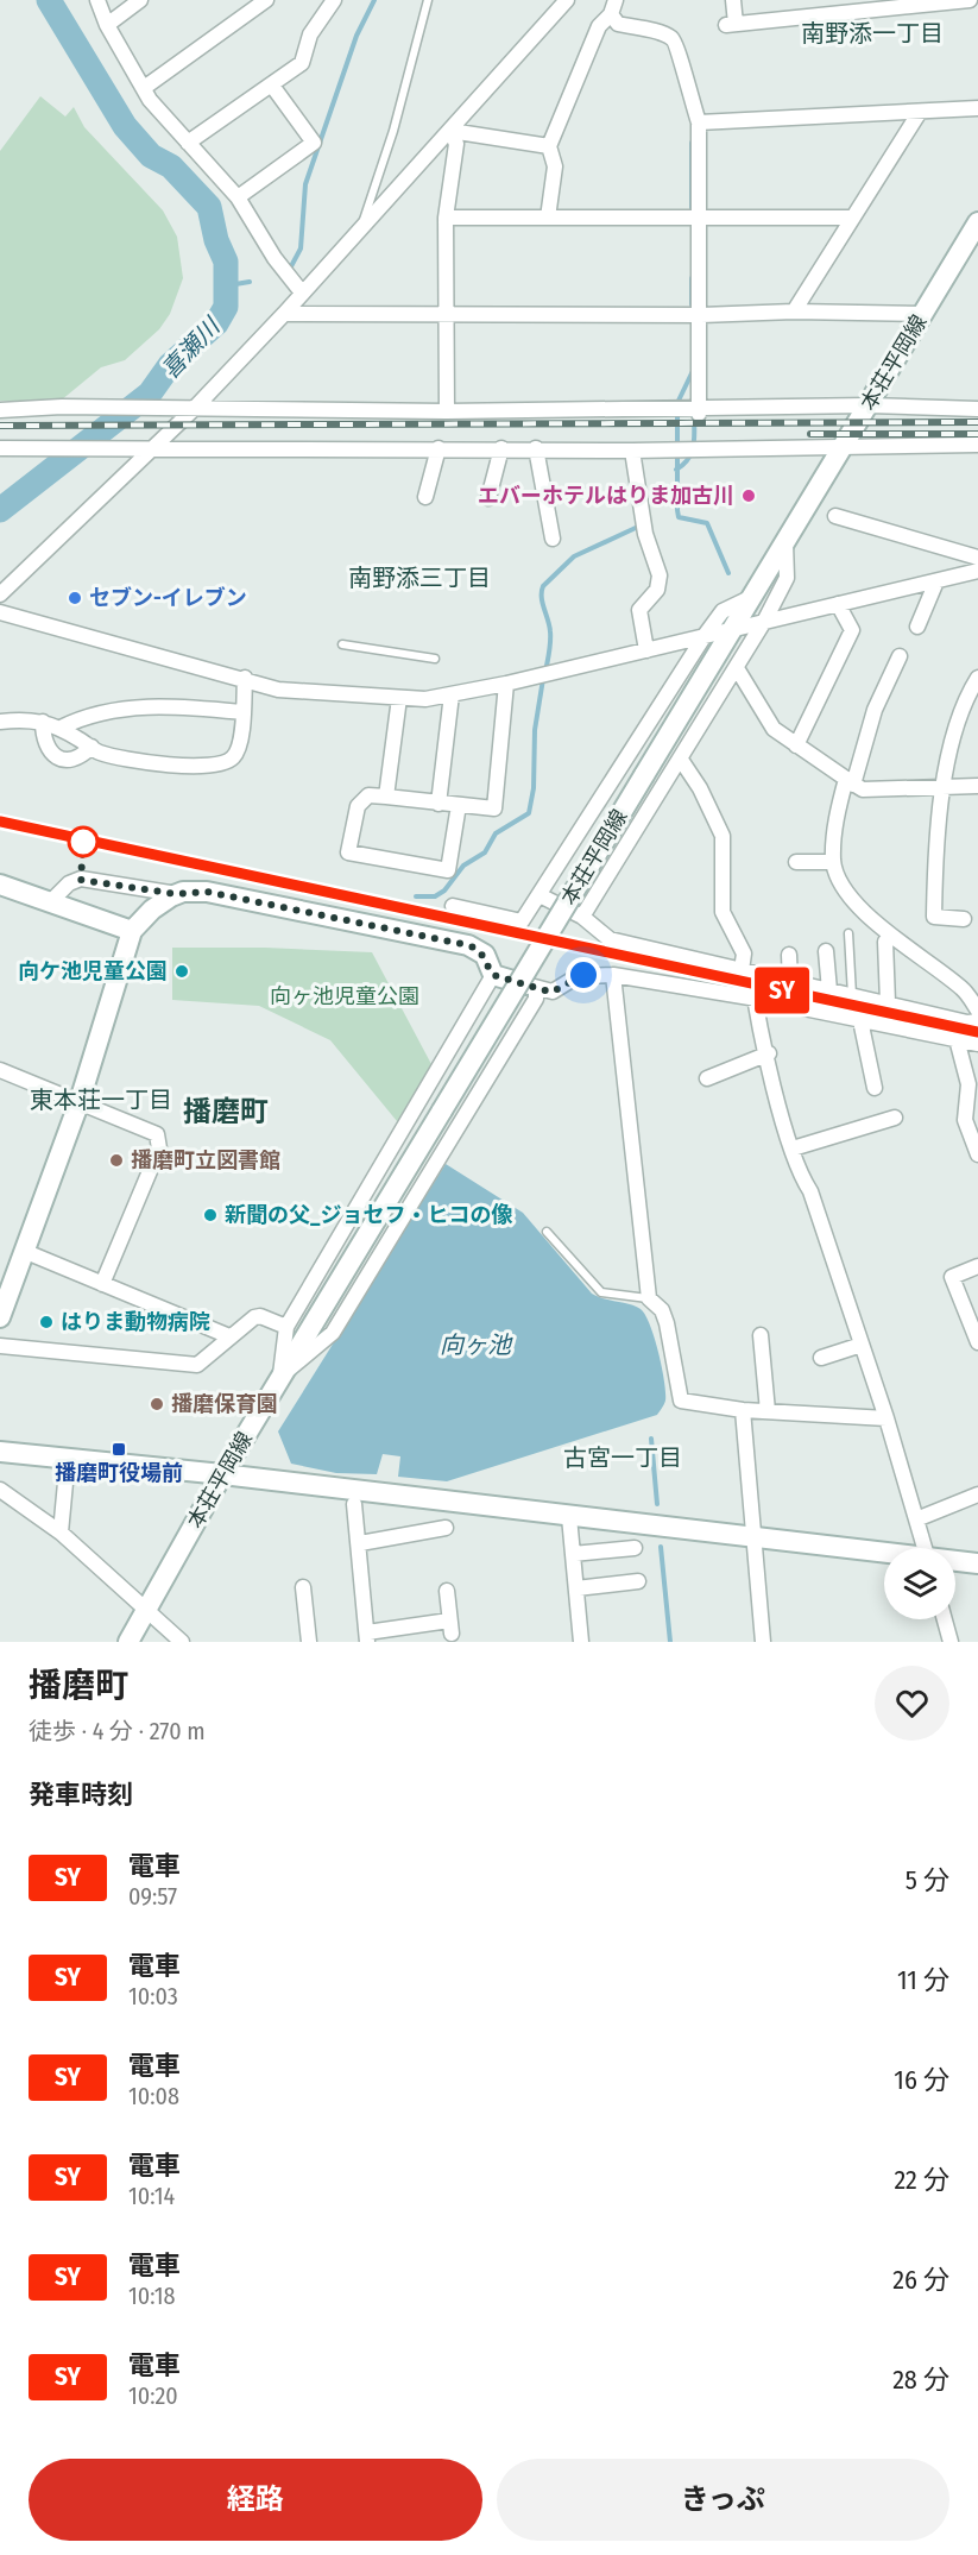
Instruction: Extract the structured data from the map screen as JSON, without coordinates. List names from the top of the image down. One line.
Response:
{"streets":{"street":["本荘平岡線"]},"districts":["南野添一丁目","南野添三丁目","東本荘一丁目","播磨町","古宮一丁目"],"water":["喜瀬川","向ヶ池"],"parks":["向ヶ池児童公園"],"places":{"other":["エバーホテルはりま加古川","セブン-イレブン","向ケ池児童公園","播磨町立図書館","新聞の父_ジョセフ・ヒコの像","はりま動物病院","播磨保育園"],"transit":["播磨町役場前"]},"page":{"on_map":"SY","heading":[["播磨町","徒歩 · 4 分 · 270 m"],"発車時刻"],"list":[{"mark":"SY","name":"電車","note":"09:57","value":"5 分"},{"mark":"SY","name":"電車","note":"10:03","value":"11 分"},{"mark":"SY","name":"電車","note":"10:08","value":"16 分"},{"mark":"SY","name":"電車","note":"10:14","value":"22 分"},{"mark":"SY","name":"電車","note":"10:18","value":"26 分"},{"mark":"SY","name":"電車","note":"10:20","value":"28 分"}],"buttons":["経路","きっぷ"]}}
